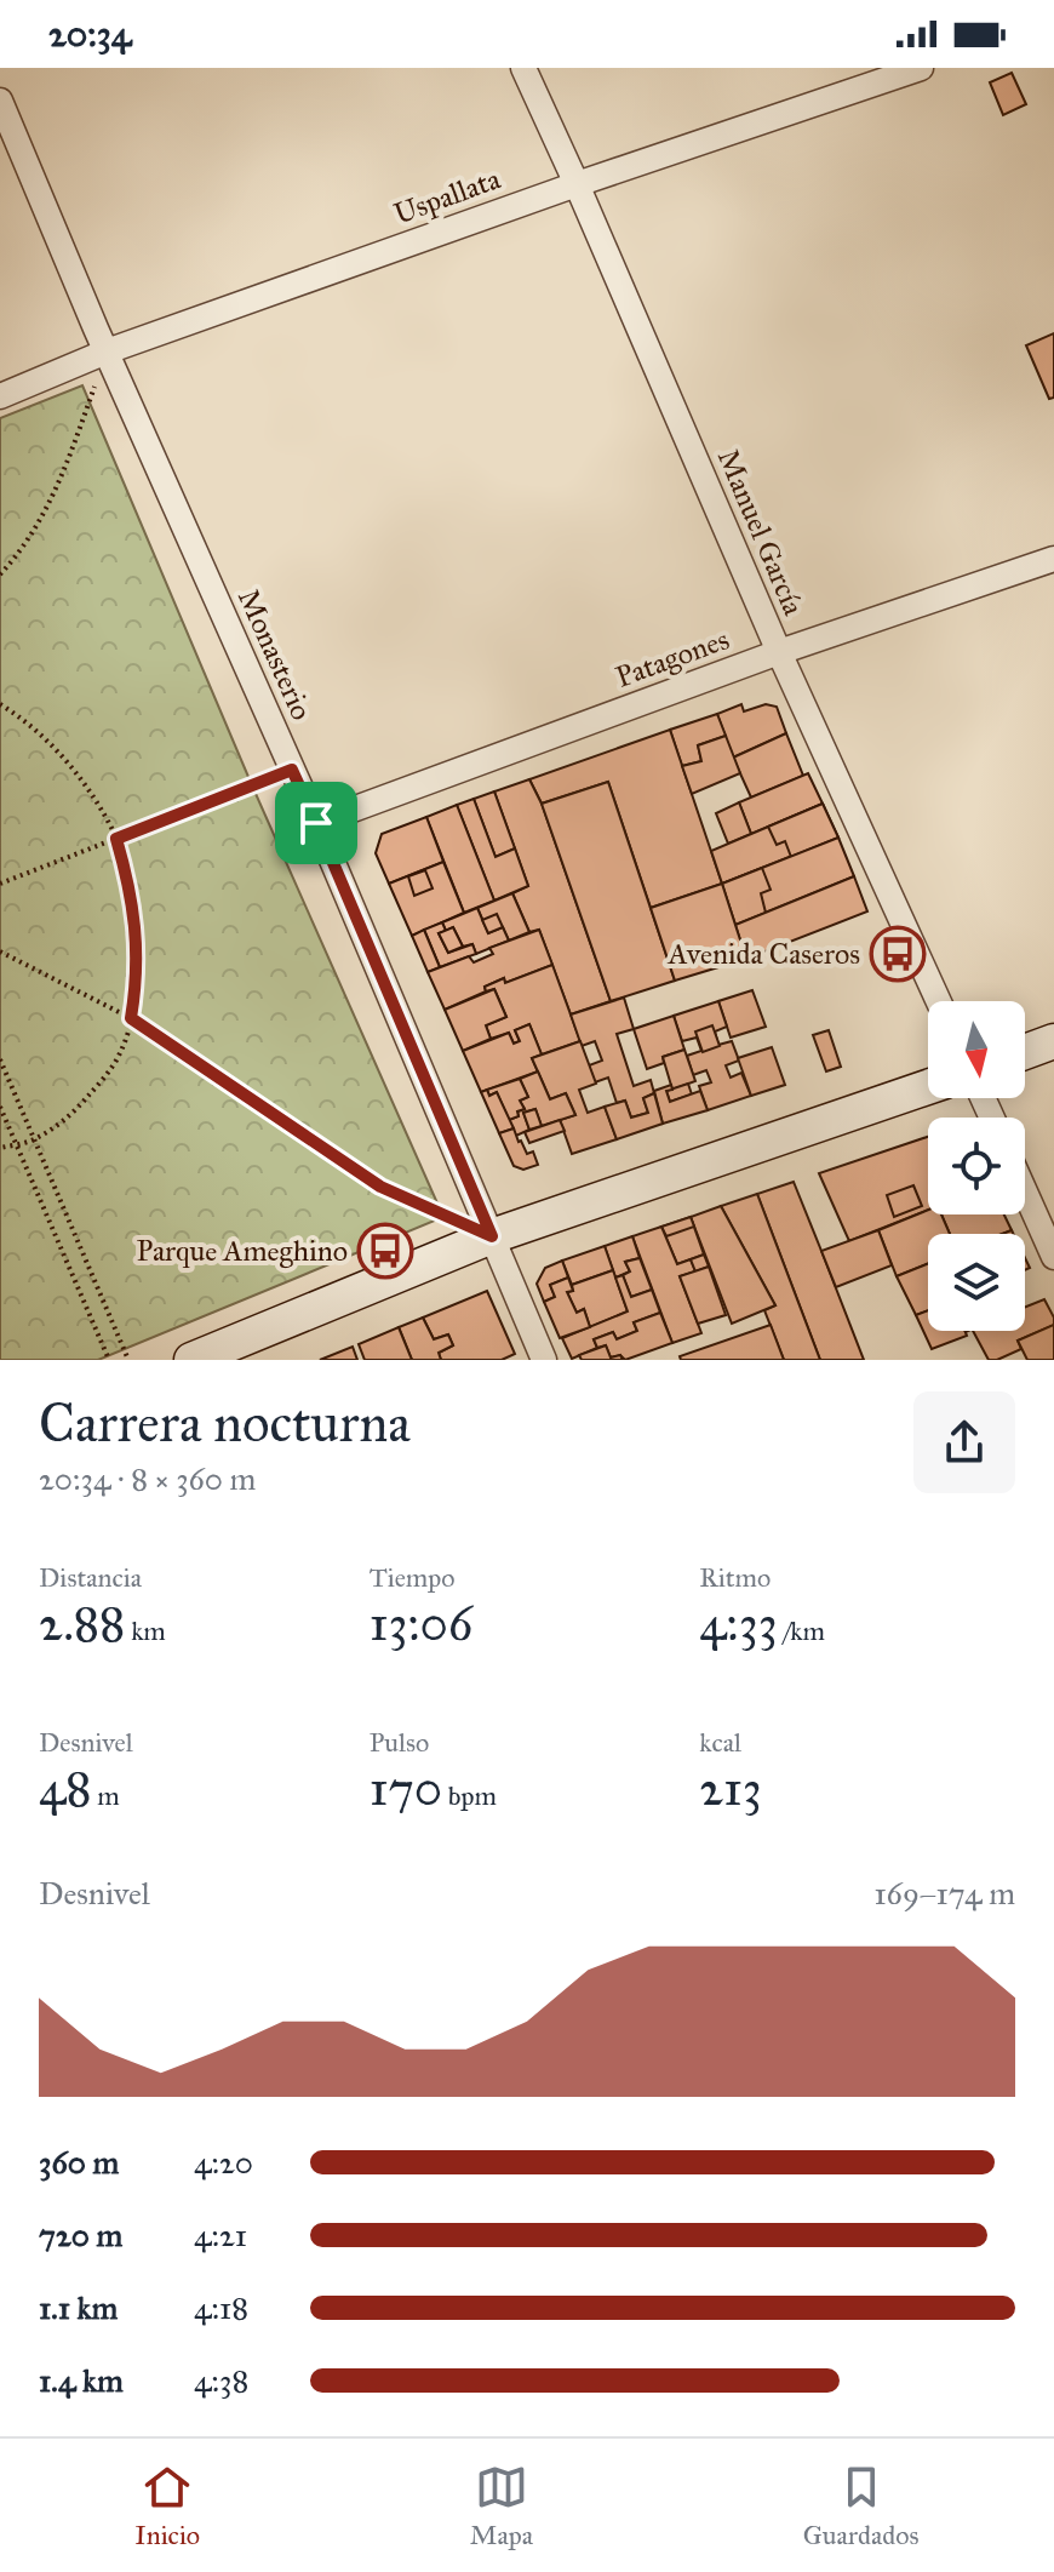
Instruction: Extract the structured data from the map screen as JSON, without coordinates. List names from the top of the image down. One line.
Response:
{"streets":{"street":["Uspallata","Manuel García","Monasterio","Patagones"]},"crossings":[["Uspallata","Manuel García"],["Uspallata","Monasterio"],["Manuel García","Patagones"],["Monasterio","Patagones"]],"places":{"bus stop":["Avenida Caseros","Parque Ameghino"]},"north":"bottom","page":{"status":"20:34","heading":["Carrera nocturna","20:34 · 8 × 360 m"],"stats":[["Distancia","2.88 km"],["Tiempo","13:06"],["Ritmo","4:33 /km"],["Desnivel","48 m"],["Pulso","170 bpm"],["kcal","213"]],"chart":["Desnivel","169–174 m"],"list":[{"name":"360 m","note":"4:20"},{"name":"720 m","note":"4:21"},{"name":"1.1 km","note":"4:18"},{"name":"1.4 km","note":"4:38"}],"tabs":["Inicio","Mapa","Guardados"]}}
